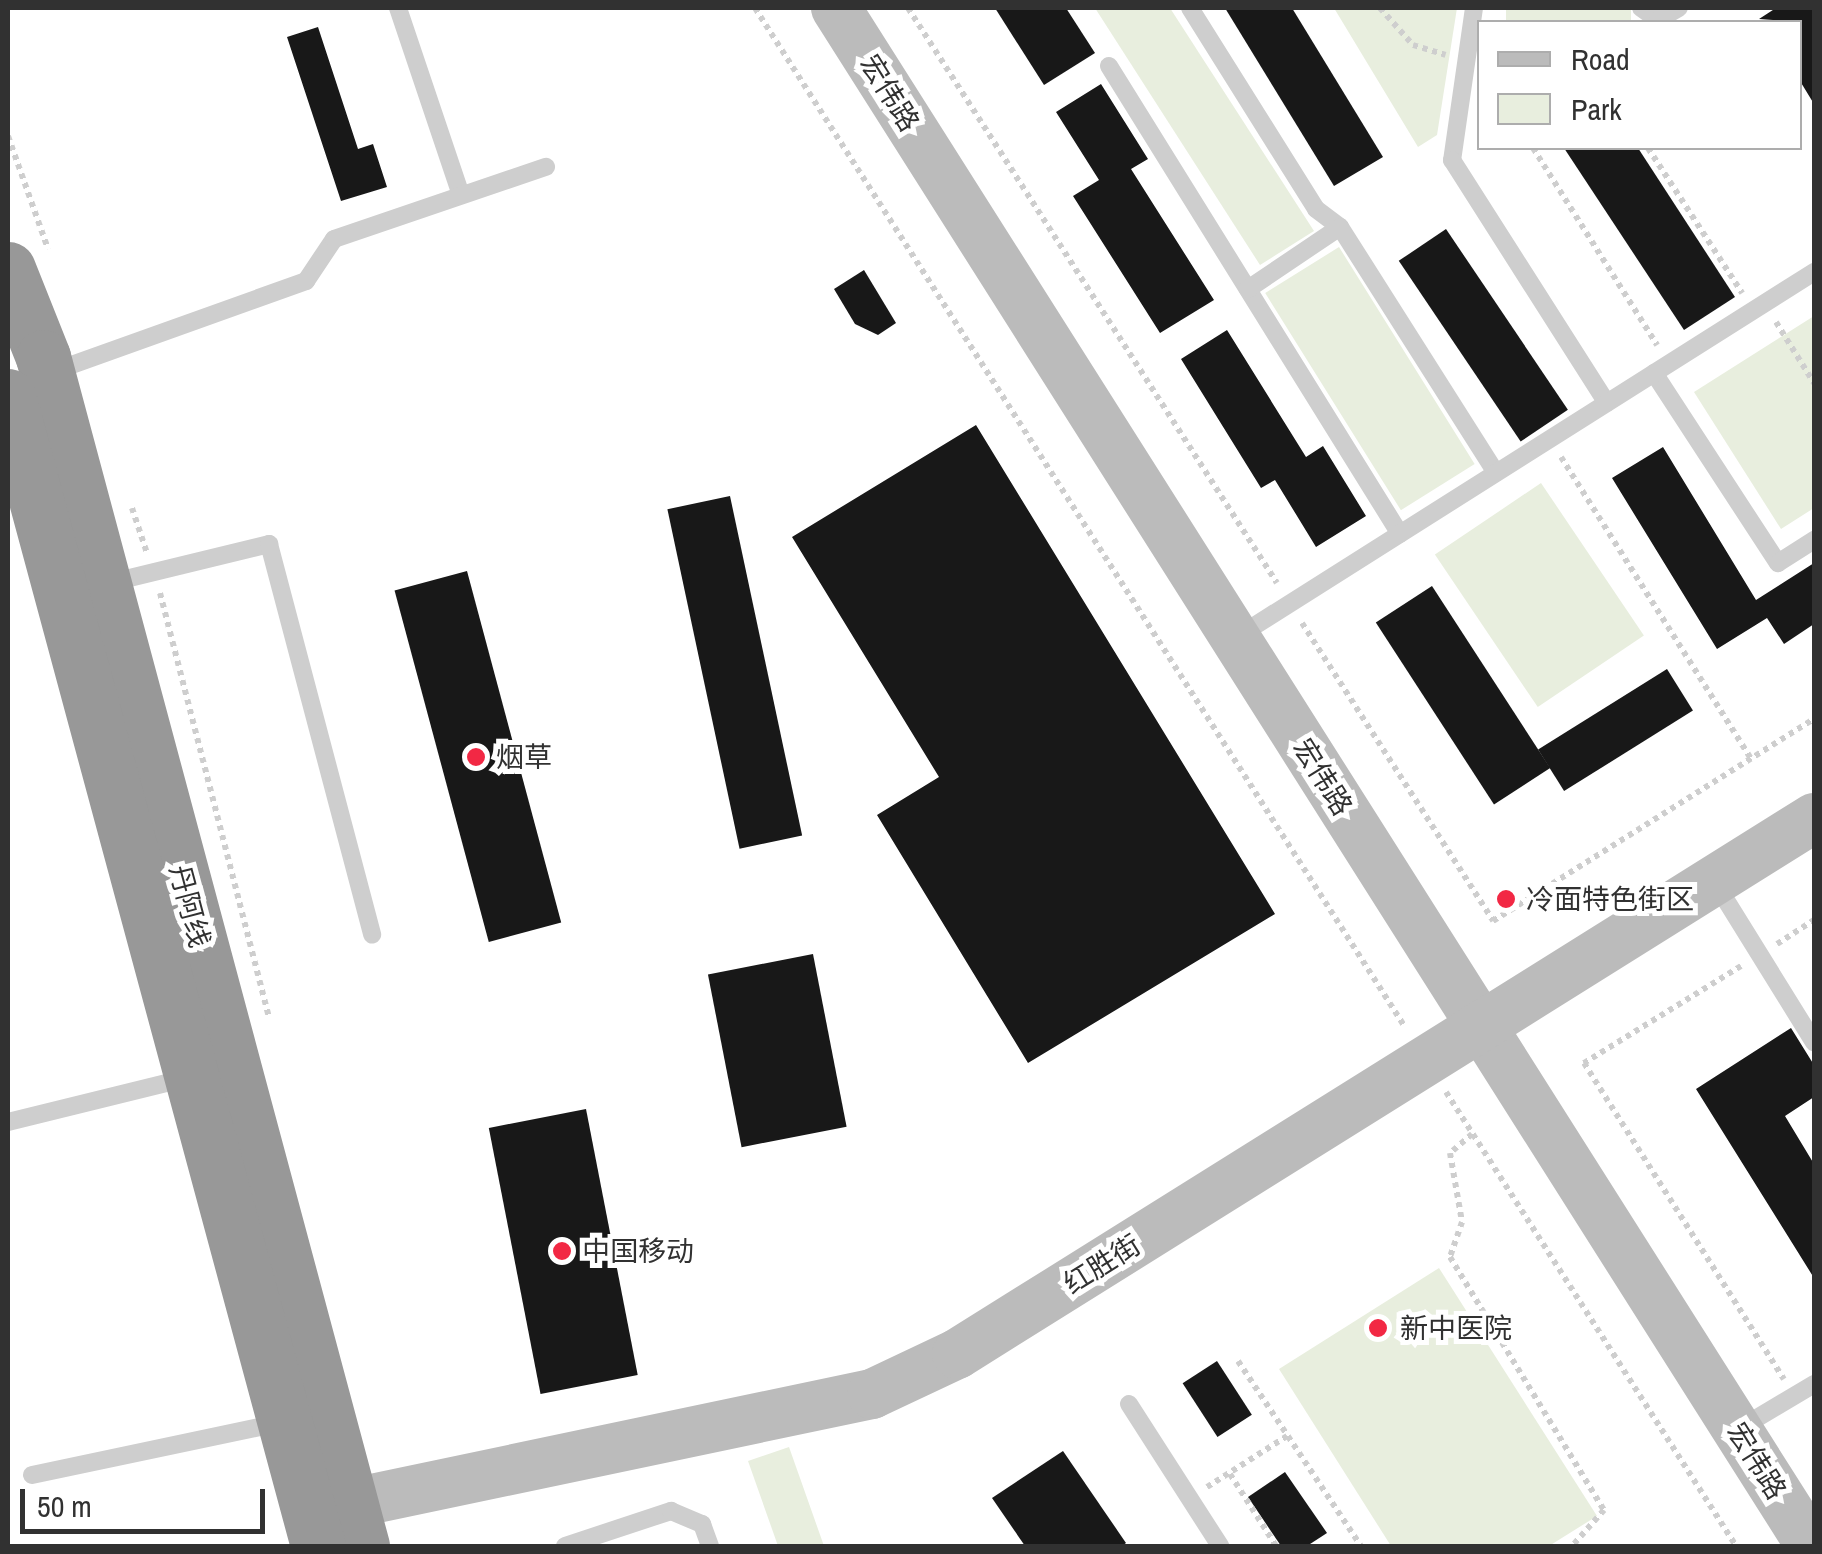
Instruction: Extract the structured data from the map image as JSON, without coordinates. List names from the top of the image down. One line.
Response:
{"streets":{"highway":["丹阿线"],"street":["宏伟路","红胜街"]},"crossings":[["宏伟路","红胜街"],["丹阿线","红胜街"]],"places":["烟草","冷面特色街区","中国移动","新中医院"],"legend":["Road","Park"],"scale_bar":"50 m"}
